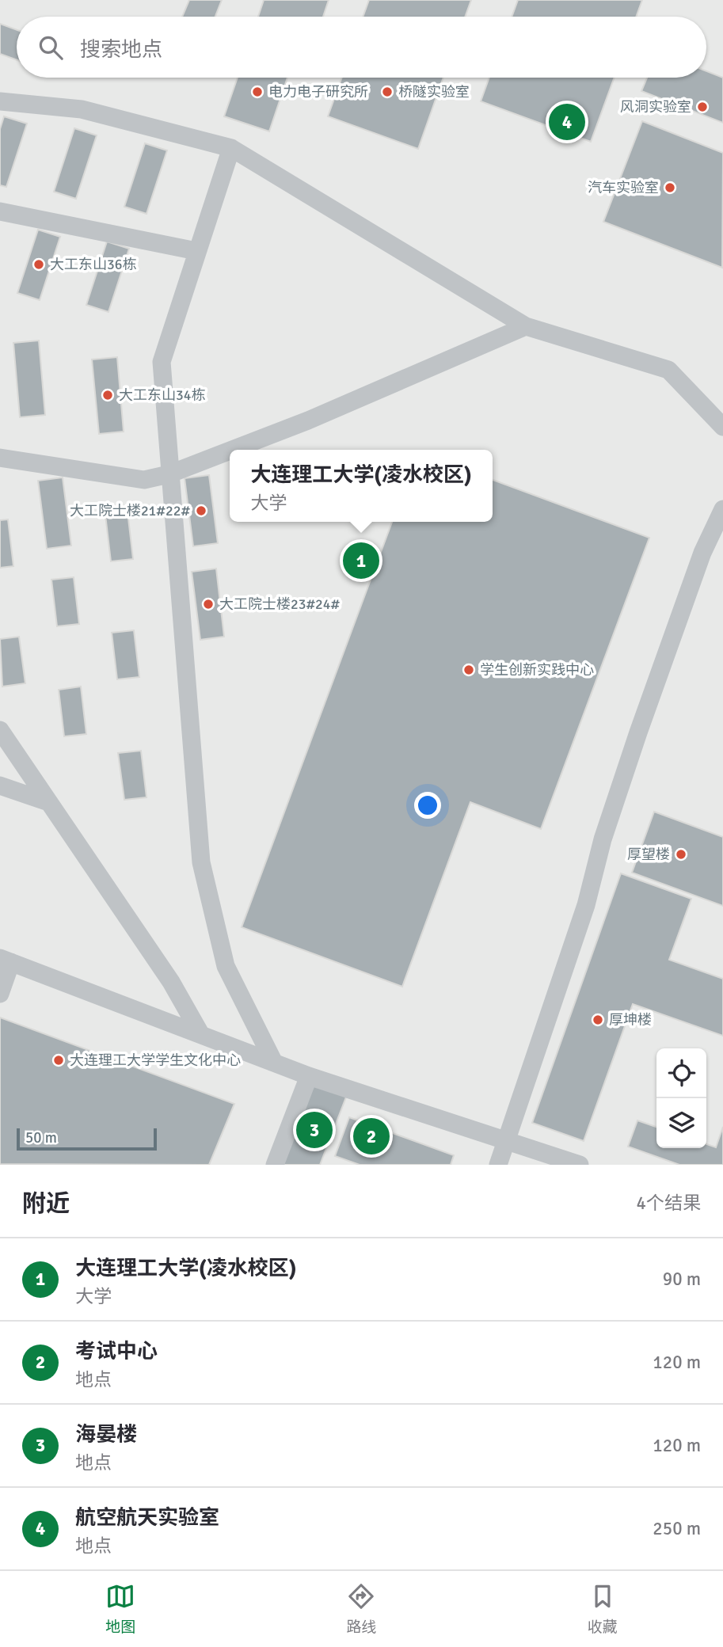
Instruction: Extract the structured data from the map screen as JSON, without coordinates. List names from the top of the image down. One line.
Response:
{"places":["电力电子研究所","桥隧实验室","风洞实验室","汽车实验室","大工东山36栋","大工东山34栋","大工院士楼21#22#","大工院士楼23#24#","学生创新实践中心","厚望楼","厚坤楼","大连理工大学学生文化中心"],"scale_bar":"50 m","page":{"search":"搜索地点","pins":["4","1","3","2"],"popup":["大连理工大学(凌水校区)","大学"],"scale":"50 m","heading":["附近","4个结果"],"list":[{"mark":"1","name":"大连理工大学(凌水校区)","note":"大学","value":"90 m"},{"mark":"2","name":"考试中心","note":"地点","value":"120 m"},{"mark":"3","name":"海晏楼","note":"地点","value":"120 m"},{"mark":"4","name":"航空航天实验室","note":"地点","value":"250 m"}],"nav":["地图","路线","收藏"]}}
